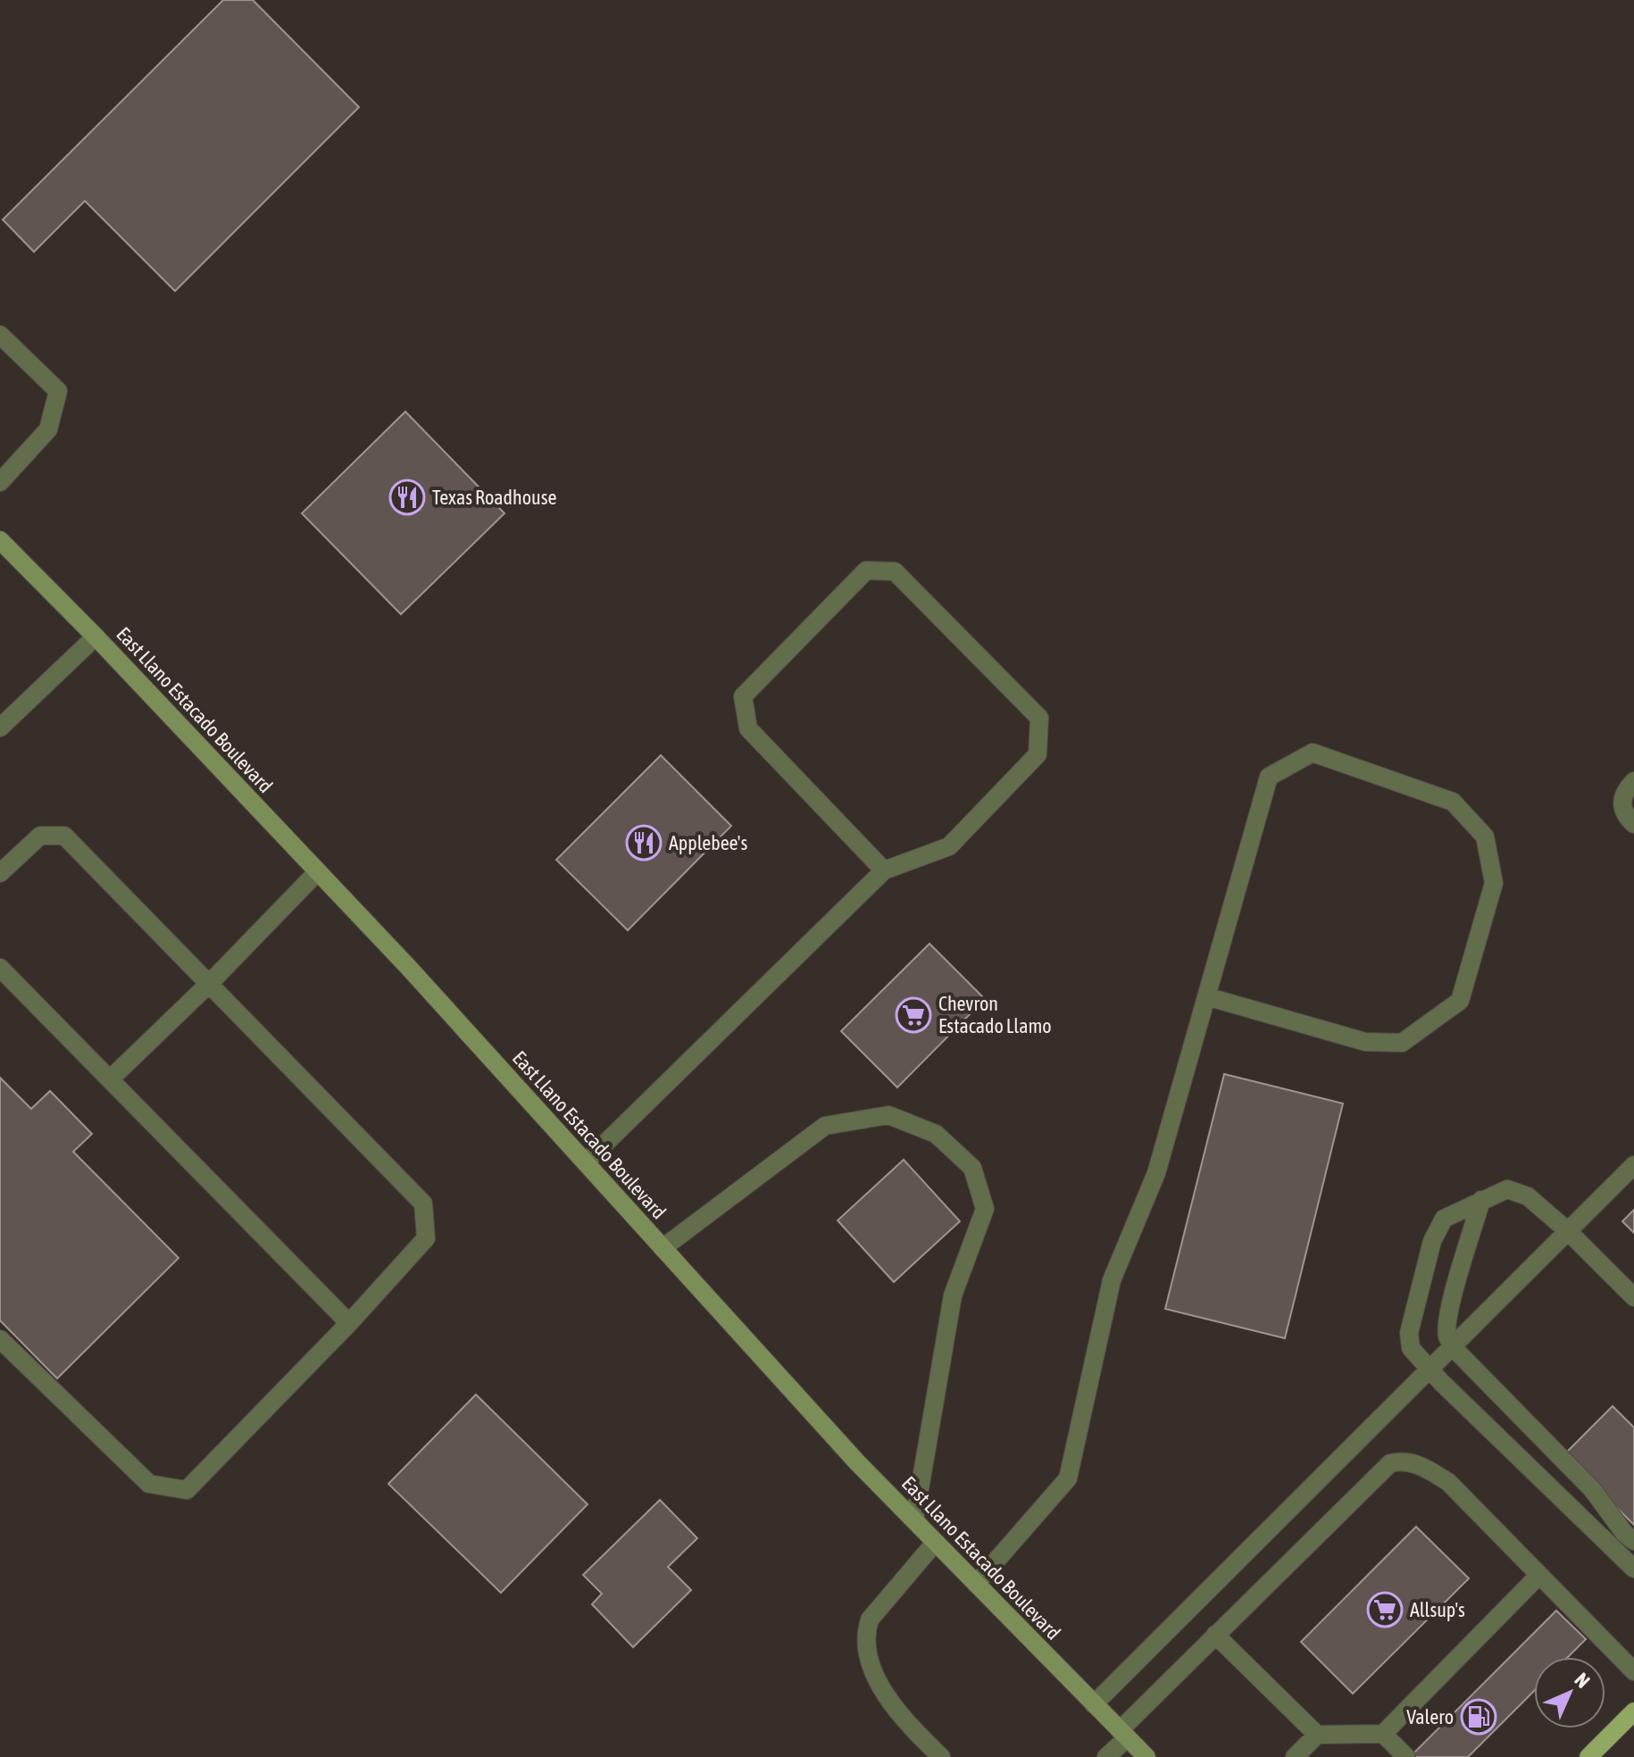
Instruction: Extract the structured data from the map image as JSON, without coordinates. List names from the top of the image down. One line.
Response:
{"streets":{"main road":["East Llano Estacado Boulevard"]},"places":{"restaurant":["Texas Roadhouse","Applebee's"],"supermarket":["Chevron Estacado Llamo","Allsup's"],"fuel station":["Valero"]},"north":"top right"}
